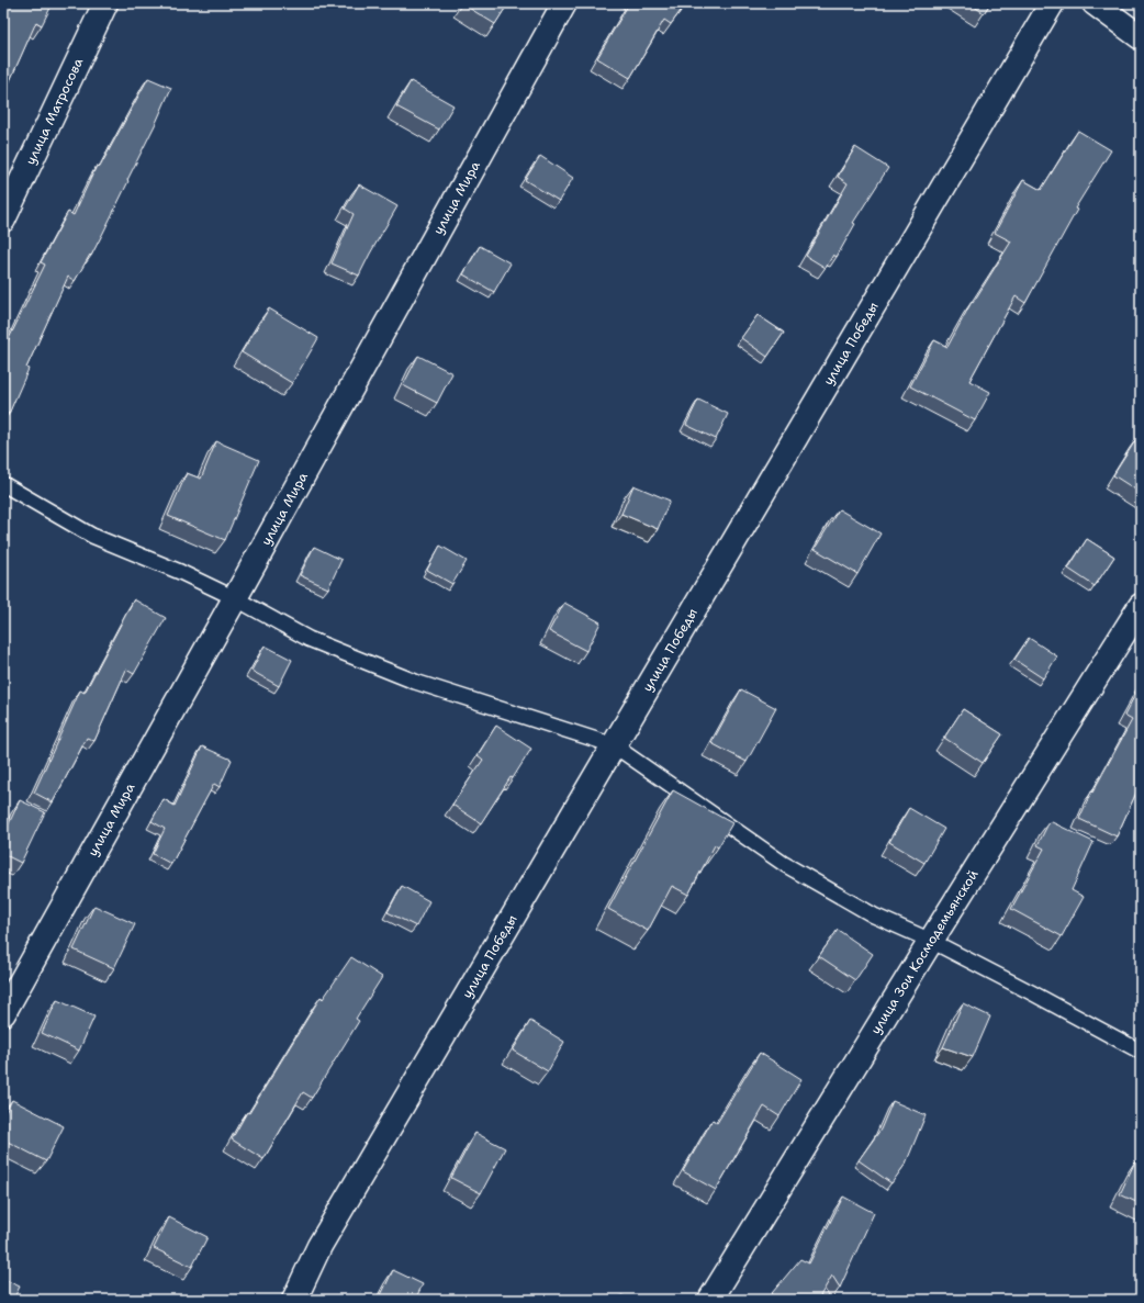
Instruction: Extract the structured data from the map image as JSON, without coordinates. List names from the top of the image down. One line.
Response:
{"streets":{"street":["улица Матросова","улица Мира","улица Победы","улица Зои Космодемьянской"]}}
